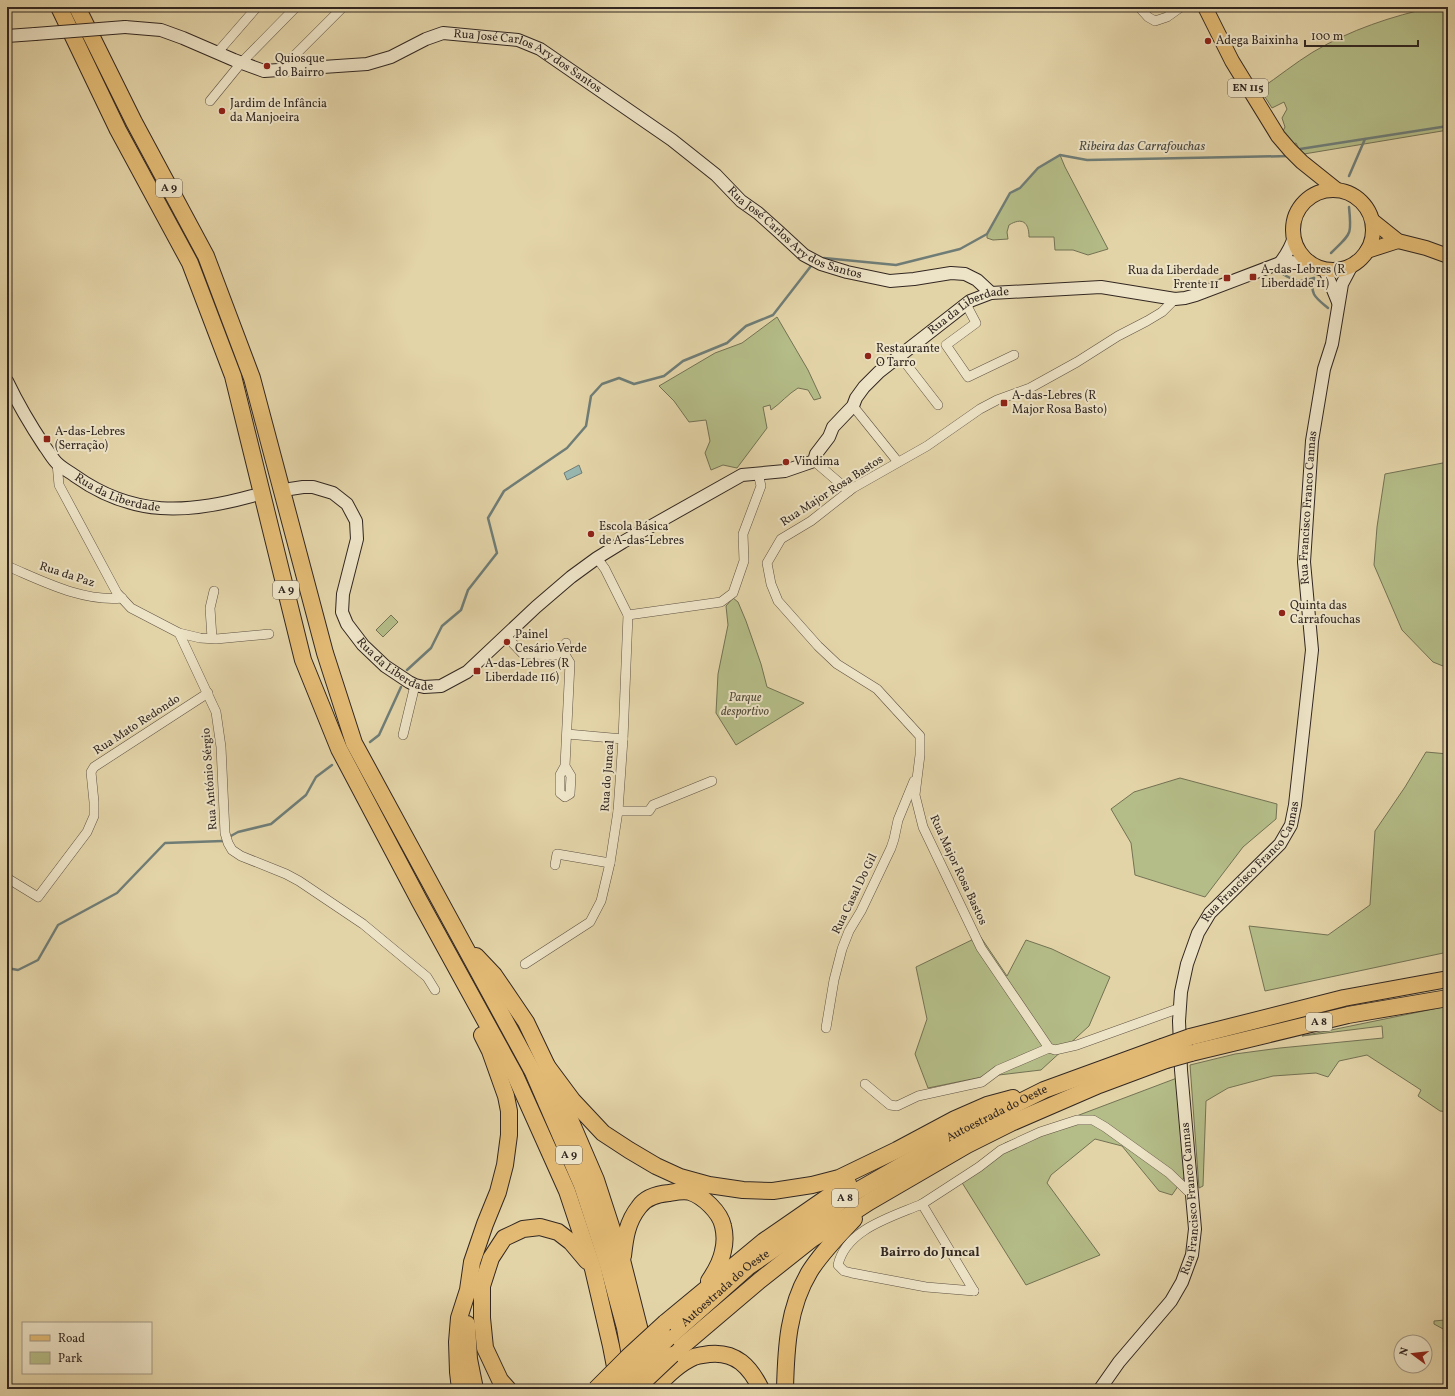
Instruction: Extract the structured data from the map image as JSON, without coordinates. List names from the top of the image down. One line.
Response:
{"streets":{"highway":["A 9","A 8","Autoestrada do Oeste"],"main road":["EN 115"],"street":["Rua José Carlos Ary dos Santos","Rua da Liberdade","Rua Major Rosa Bastos","Rua Francisco Franco Cannas","Rua da Paz","Rua Mato Redondo","Rua do Juncal","Rua António Sérgio","Rua Casal Do Gil"]},"crossings":[["Rua José Carlos Ary dos Santos","Rua da Liberdade"],["EN 115","Rua da Liberdade"],["EN 115","Rua Francisco Franco Cannas"],["A 9","Autoestrada do Oeste"],["Rua da Liberdade","Rua Major Rosa Bastos"],["Rua da Liberdade","Rua Francisco Franco Cannas"],["Rua da Liberdade","Rua do Juncal"],["Rua Major Rosa Bastos","Rua Casal Do Gil"],["Rua Mato Redondo","Rua António Sérgio"]],"districts":["Bairro do Juncal"],"water":["Ribeira das Carrafouchas"],"parks":["Parque desportivo"],"places":{"other":["Adega Baixinha","Quiosque do Bairro","Jardim de Infância da Manjoeira","Restaurante O Tarro","Vindima","Escola Básica de A-das-Lebres","Quinta das Carrafouchas","Painel Cesário Verde"],"transit":["A-das-Lebres (R Liberdade 11)","Rua da Liberdade Frente 11","A-das-Lebres (R Major Rosa Basto)","A-das-Lebres (Serração)","A-das-Lebres (R Liberdade 116)"]},"legend":["Road","Park"],"scale_bar":"100 m","north":"left"}
